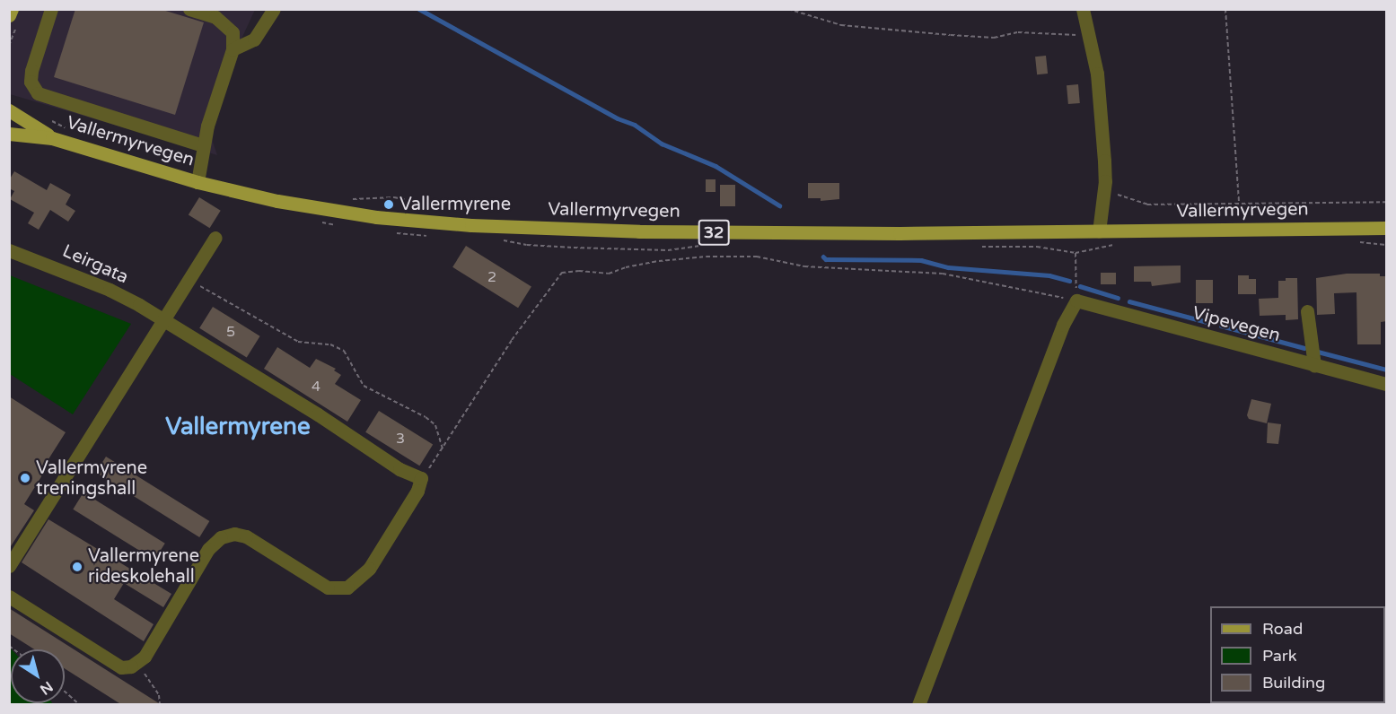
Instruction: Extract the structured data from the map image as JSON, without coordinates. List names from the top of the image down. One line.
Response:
{"streets":{"main road":["Vallermyrvegen","32"],"street":["Leirgata","Vipevegen"]},"districts":["Vallermyrene"],"places":["Vallermyrene","Vallermyrene treningshall","Vallermyrene rideskolehall"],"house_numbers":["2","5","4","3"],"legend":["Road","Park","Building"],"north":"bottom right"}
